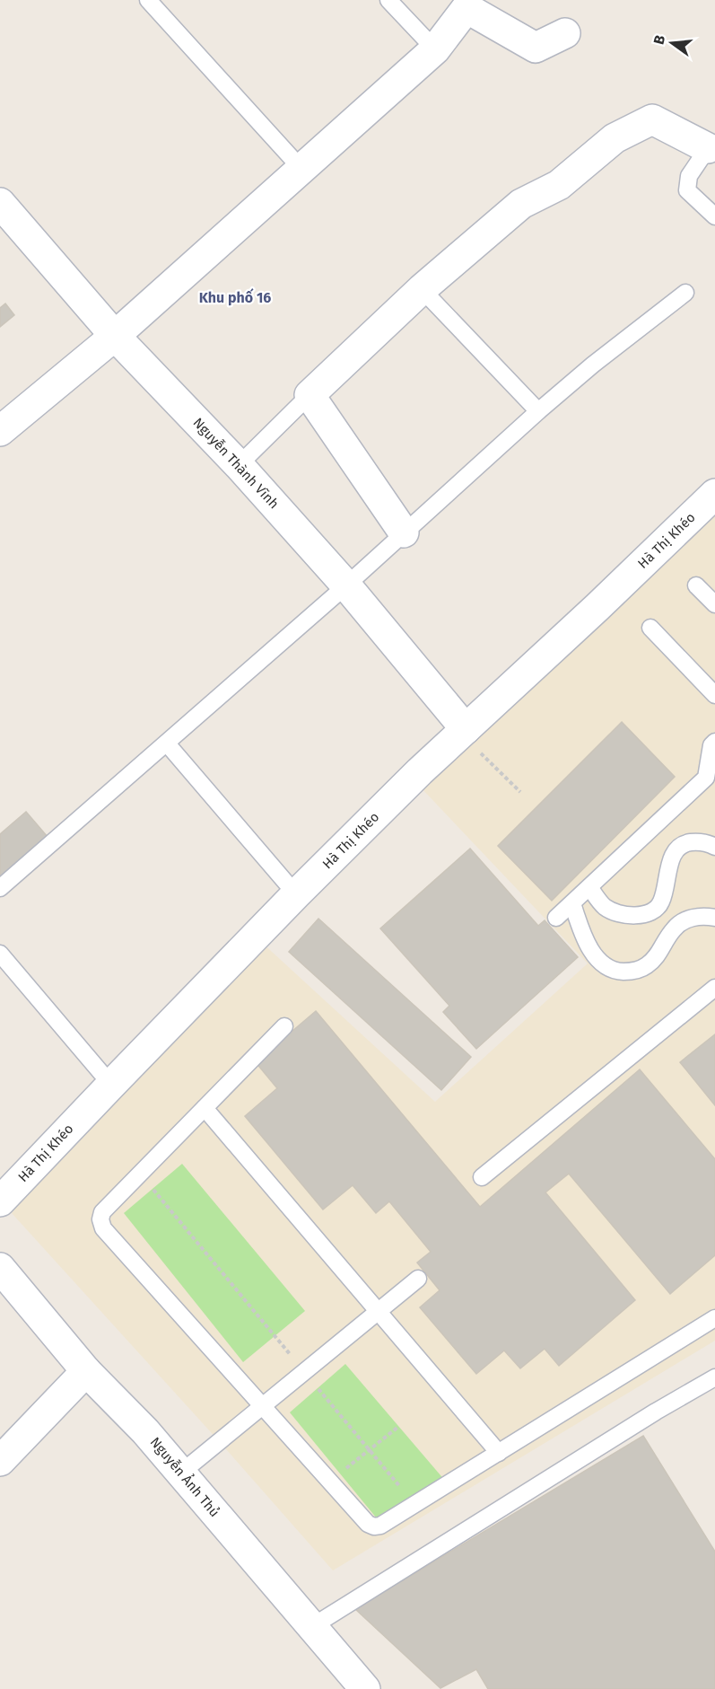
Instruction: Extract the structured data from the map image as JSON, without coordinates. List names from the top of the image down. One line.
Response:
{"streets":{"street":["Nguyễn Thành Vĩnh","Hà Thị Khéo","Nguyễn Ảnh Thủ"]},"crossings":[["Nguyễn Thành Vĩnh","Hà Thị Khéo"]],"districts":["Khu phố 16"],"north":"left"}
